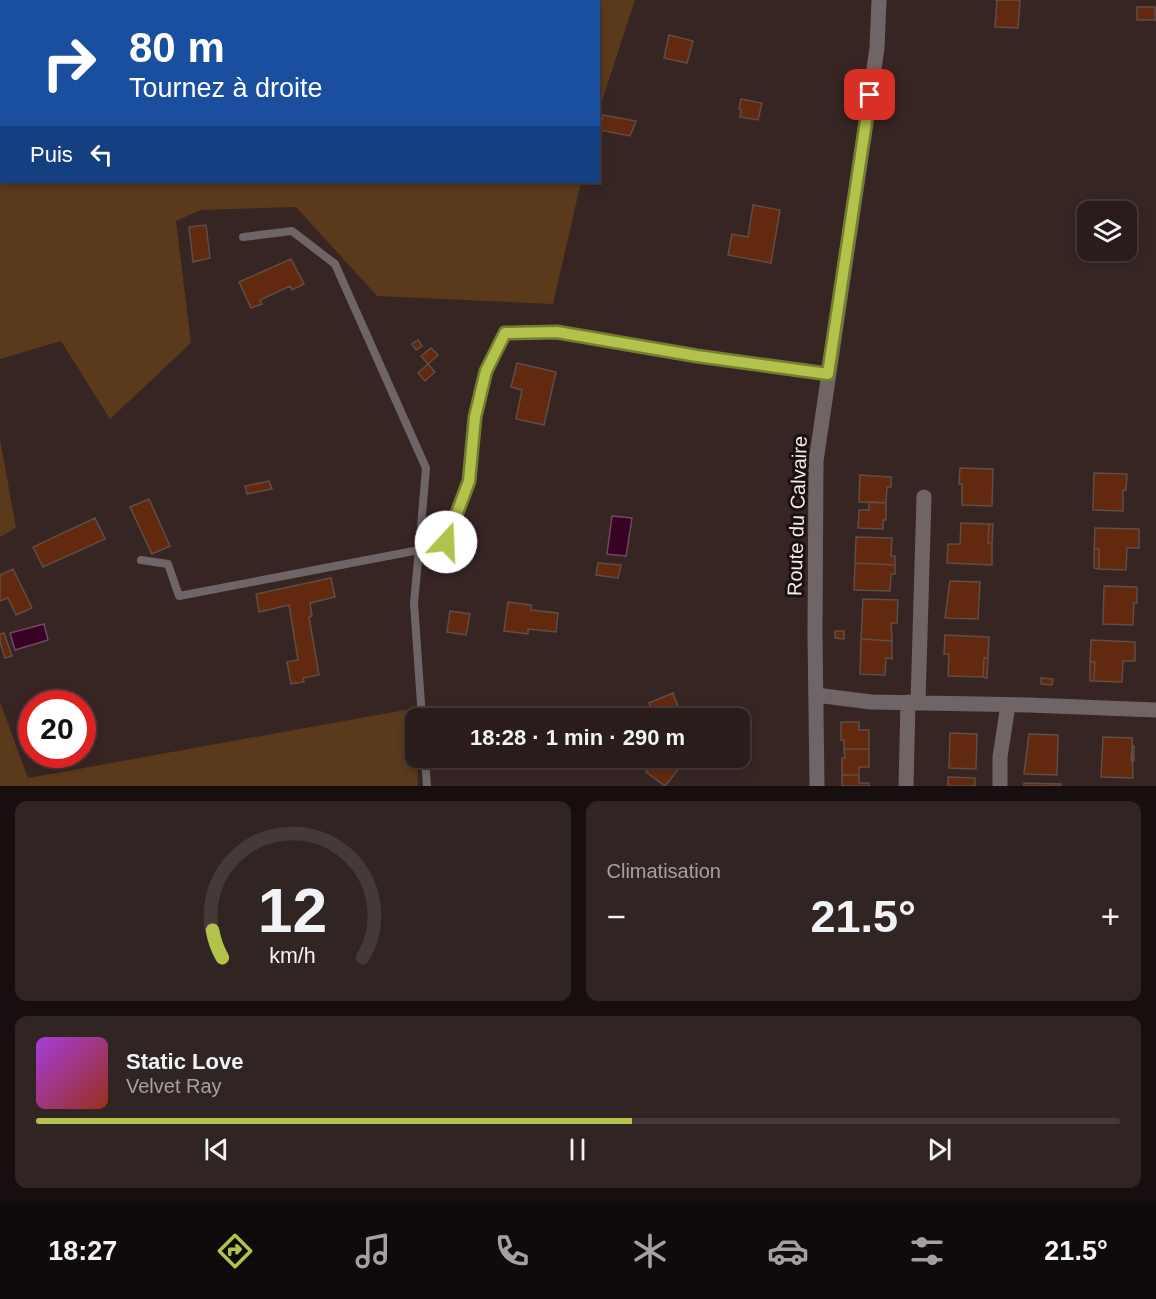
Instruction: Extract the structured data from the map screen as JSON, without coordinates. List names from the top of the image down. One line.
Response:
{"streets":{"street":["Route du Calvaire"]},"page":{"turn":["80 m","Tournez à droite"],"then":"Puis","limit":"20","trip":"18:28 · 1 min · 290 m","tile":"Climatisation","heat":["−","21.5°","+"],"song":["Static Love","Velvet Ray"],"tabs":["18:27","21.5°"],"gauge":["12","km/h"]}}
